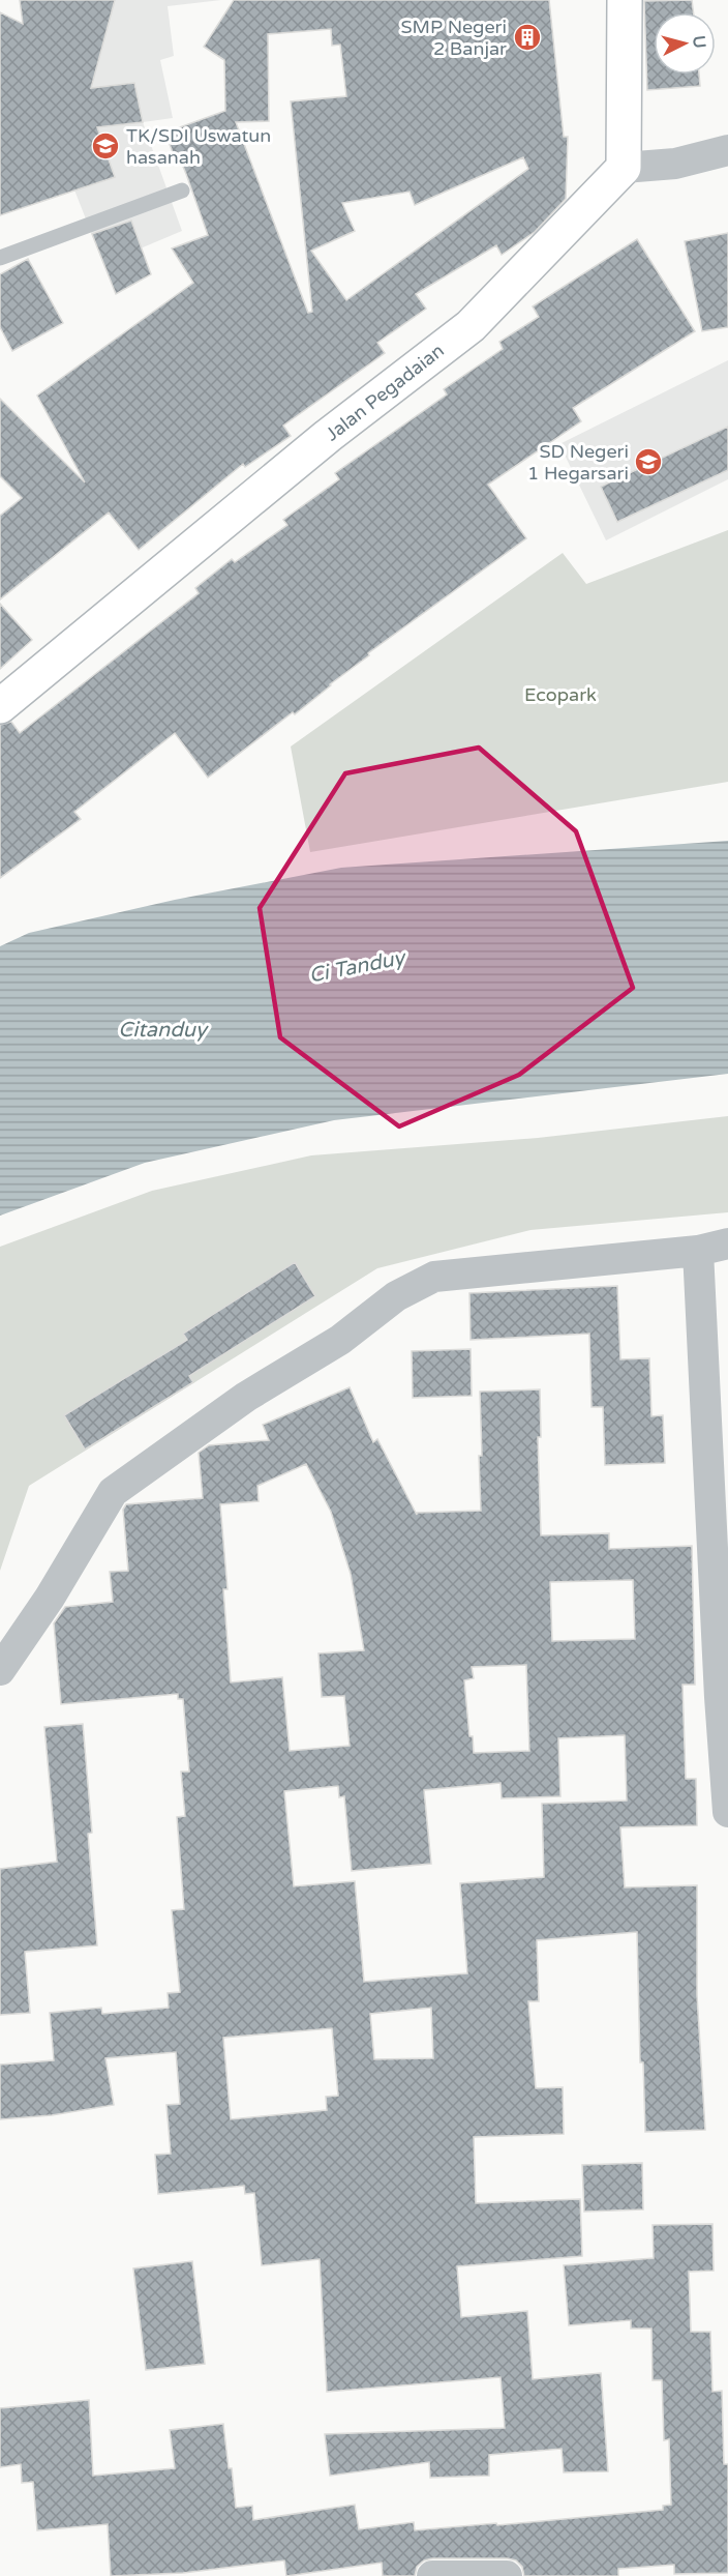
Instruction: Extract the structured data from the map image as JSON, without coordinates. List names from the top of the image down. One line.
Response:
{"streets":{"street":["Jalan Pegadaian"]},"water":["Ci Tanduy","Citanduy"],"parks":["Ecopark"],"places":{"building":["SMP Negeri 2 Banjar"],"school or university":["TK/SDI Uswatun hasanah","SD Negeri 1 Hegarsari"]},"north":"right"}
